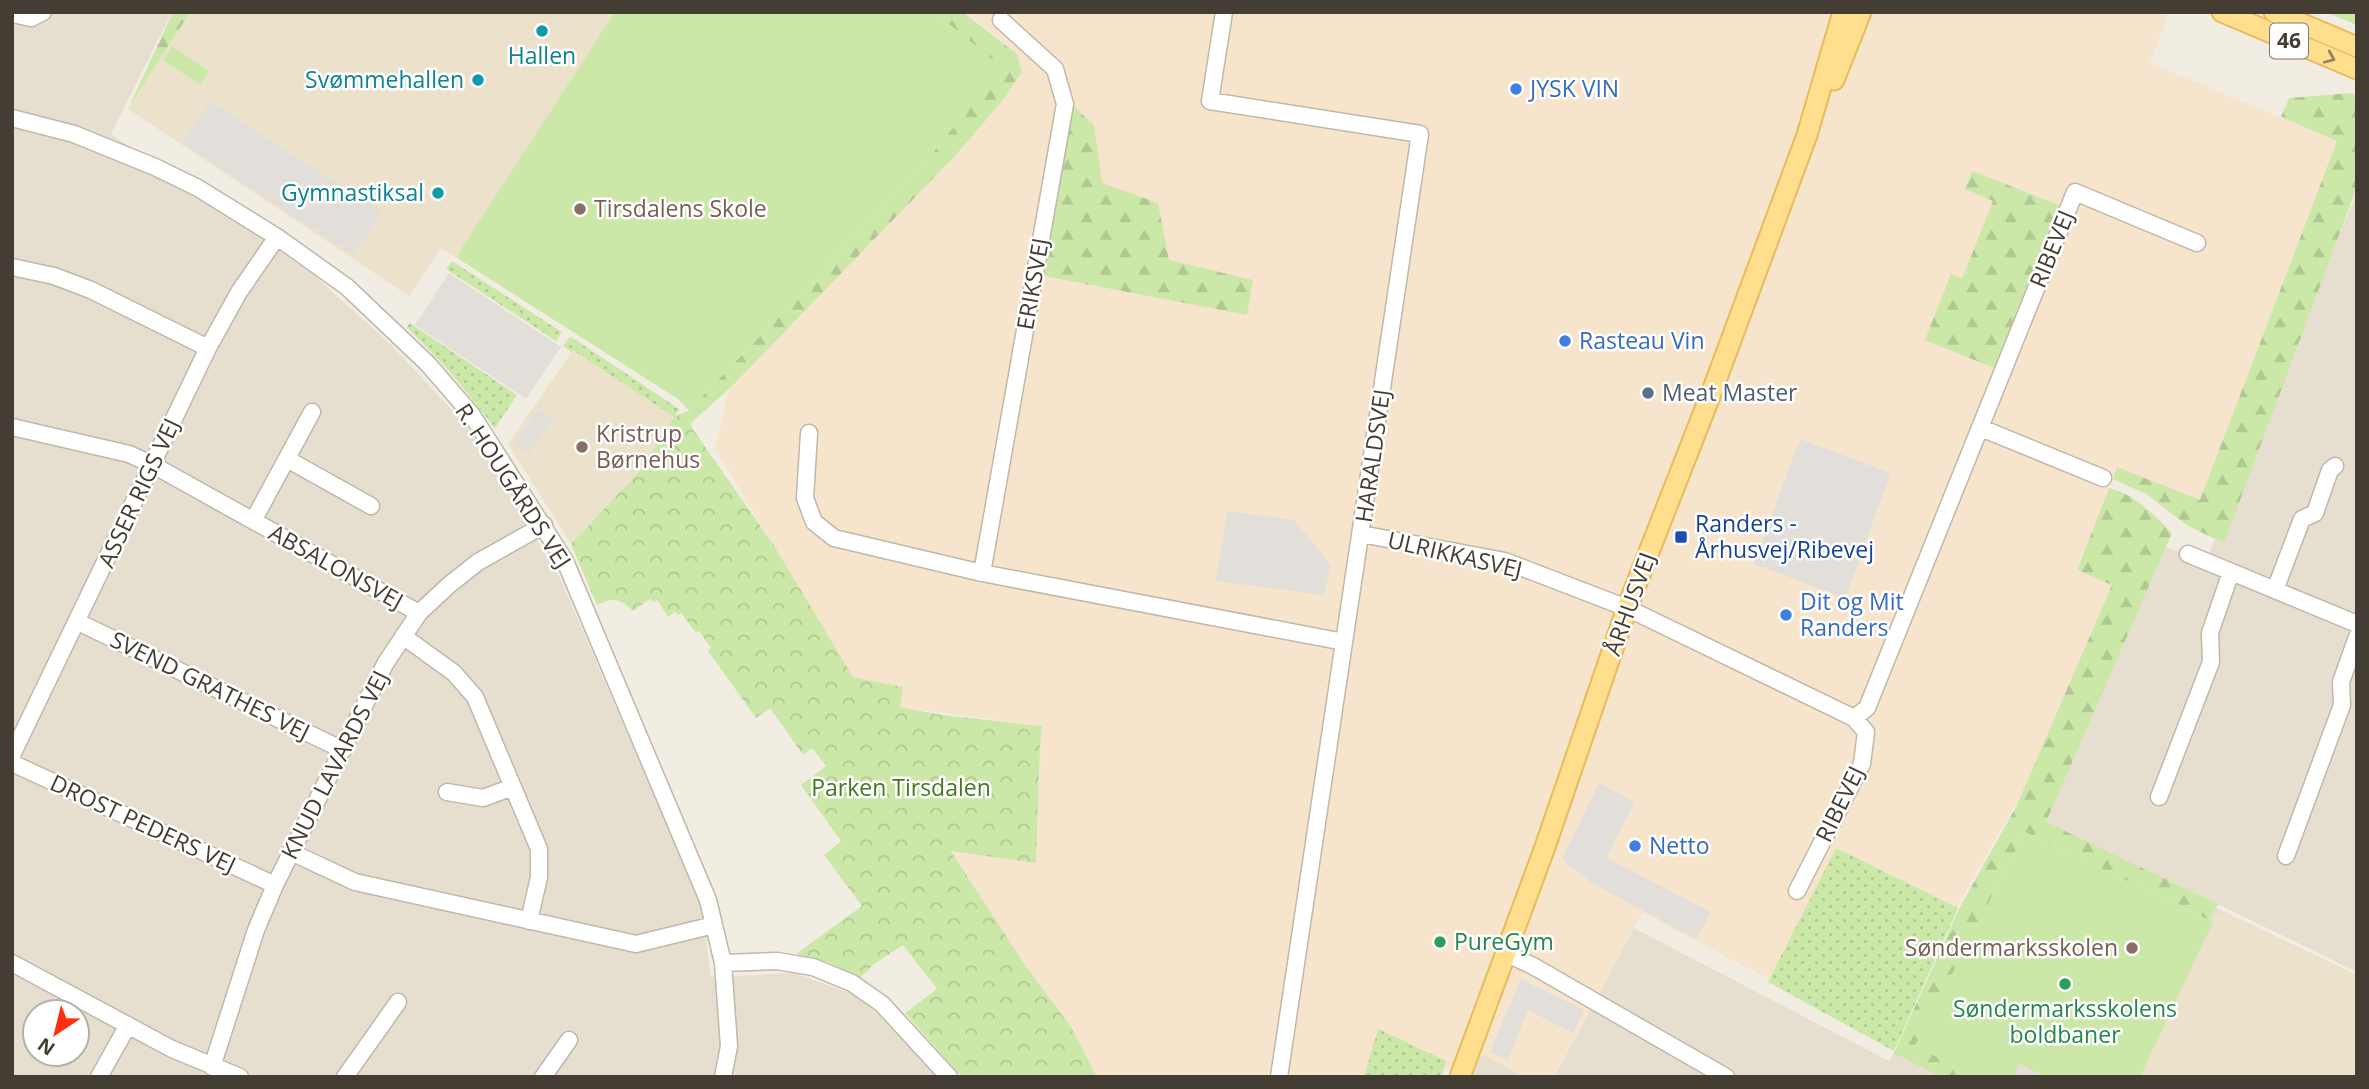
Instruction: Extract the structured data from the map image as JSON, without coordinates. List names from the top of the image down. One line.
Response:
{"streets":{"main road":["46","ÅRHUSVEJ"],"street":["RIBEVEJ","ERIKSVEJ","HARALDSVEJ","R. HOUGÅRDS VEJ","ASSER RIGS VEJ","ULRIKKASVEJ","ABSALONSVEJ","SVEND GRATHES VEJ","KNUD LAVARDS VEJ","DROST PEDERS VEJ"]},"crossings":[["HARALDSVEJ","ULRIKKASVEJ"],["R. HOUGÅRDS VEJ","ASSER RIGS VEJ"],["R. HOUGÅRDS VEJ","KNUD LAVARDS VEJ"],["ASSER RIGS VEJ","ABSALONSVEJ"],["ASSER RIGS VEJ","SVEND GRATHES VEJ"],["ULRIKKASVEJ","ÅRHUSVEJ"],["ABSALONSVEJ","KNUD LAVARDS VEJ"],["SVEND GRATHES VEJ","KNUD LAVARDS VEJ"],["KNUD LAVARDS VEJ","DROST PEDERS VEJ"]],"parks":["Parken Tirsdalen"],"places":{"other":["Hallen","Svømmehallen","JYSK VIN","Gymnastiksal","Tirsdalens Skole","Rasteau Vin","Meat Master","Kristrup Børnehus","Dit og Mit Randers","Netto","PureGym","Søndermarksskolen","Søndermarksskolens boldbaner"],"transit":["Randers - Århusvej/Ribevej"]},"north":"bottom left"}
